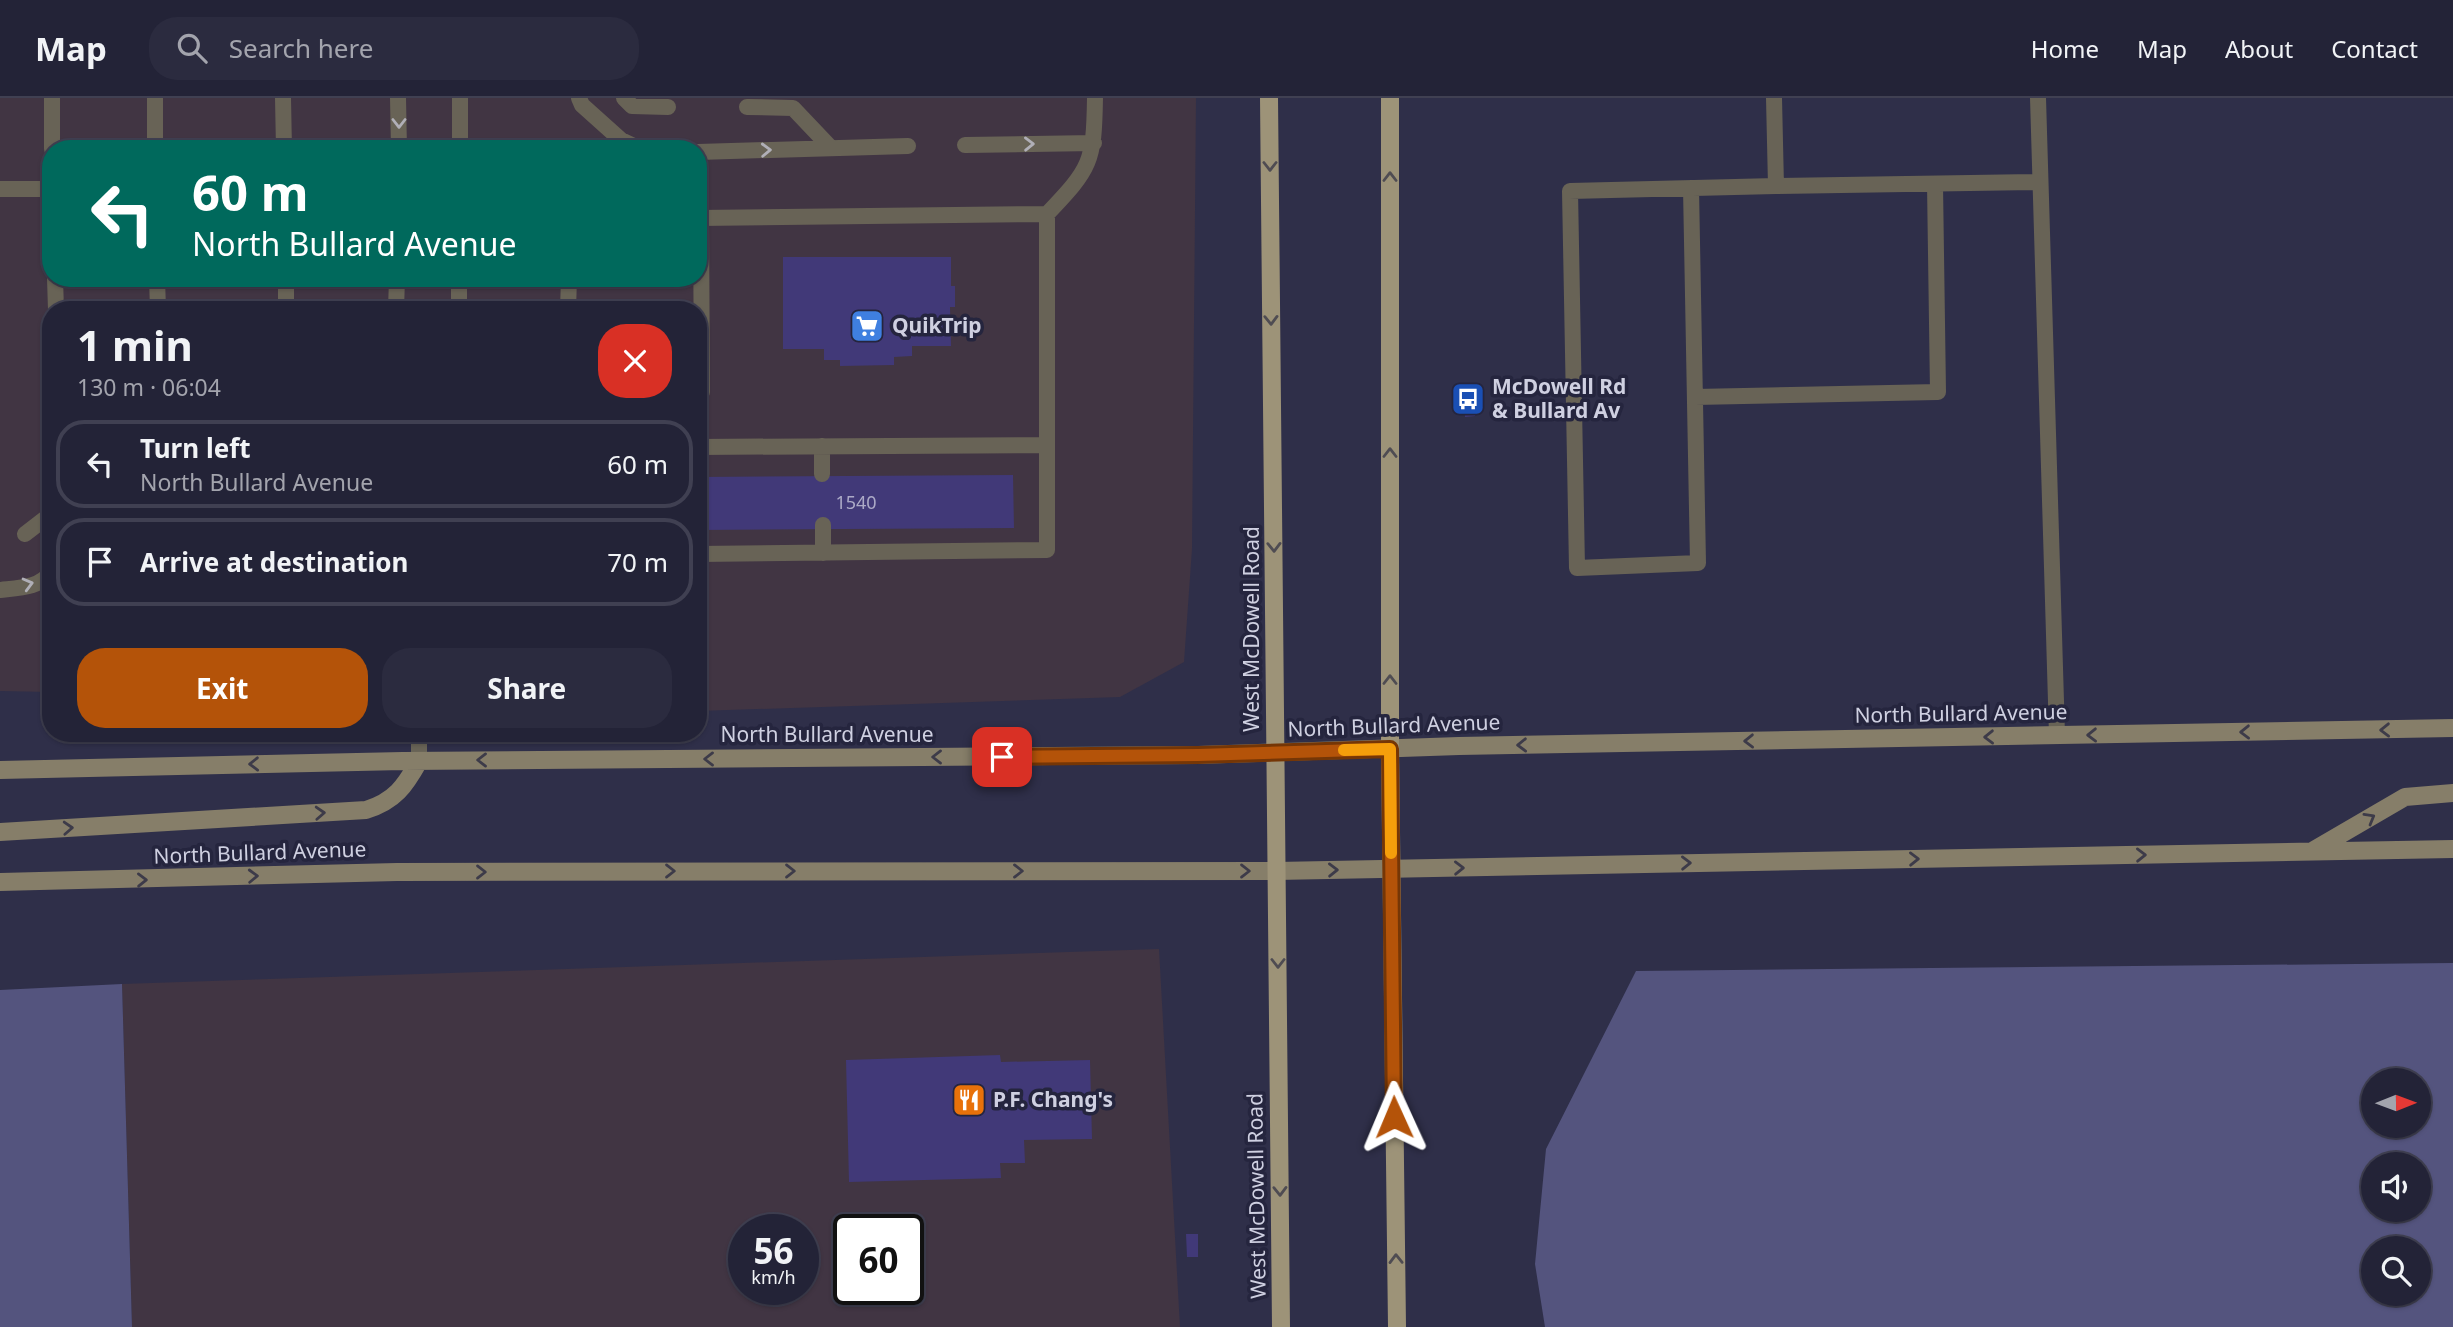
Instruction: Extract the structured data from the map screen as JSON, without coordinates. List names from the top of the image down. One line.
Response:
{"streets":{"main road":["West McDowell Road","North Bullard Avenue"]},"crossings":[["West McDowell Road","North Bullard Avenue"]],"places":{"supermarket":["QuikTrip"],"bus stop":["McDowell Rd & Bullard Av"],"restaurant":["P.F. Chang's"]},"house_numbers":["1540"],"north":"right","page":{"header":"Map","search":"Search here","nav":["Home","Map","About","Contact"],"turn":["60 m","North Bullard Avenue"],"heading":["1 min","130 m · 06:04"],"list":[{"name":"Turn left","note":"North Bullard Avenue","value":"60 m"},{"name":"Arrive at destination","value":"70 m"}],"buttons":["Exit","Share"],"speed":"56 km/h","limit":"60"}}
